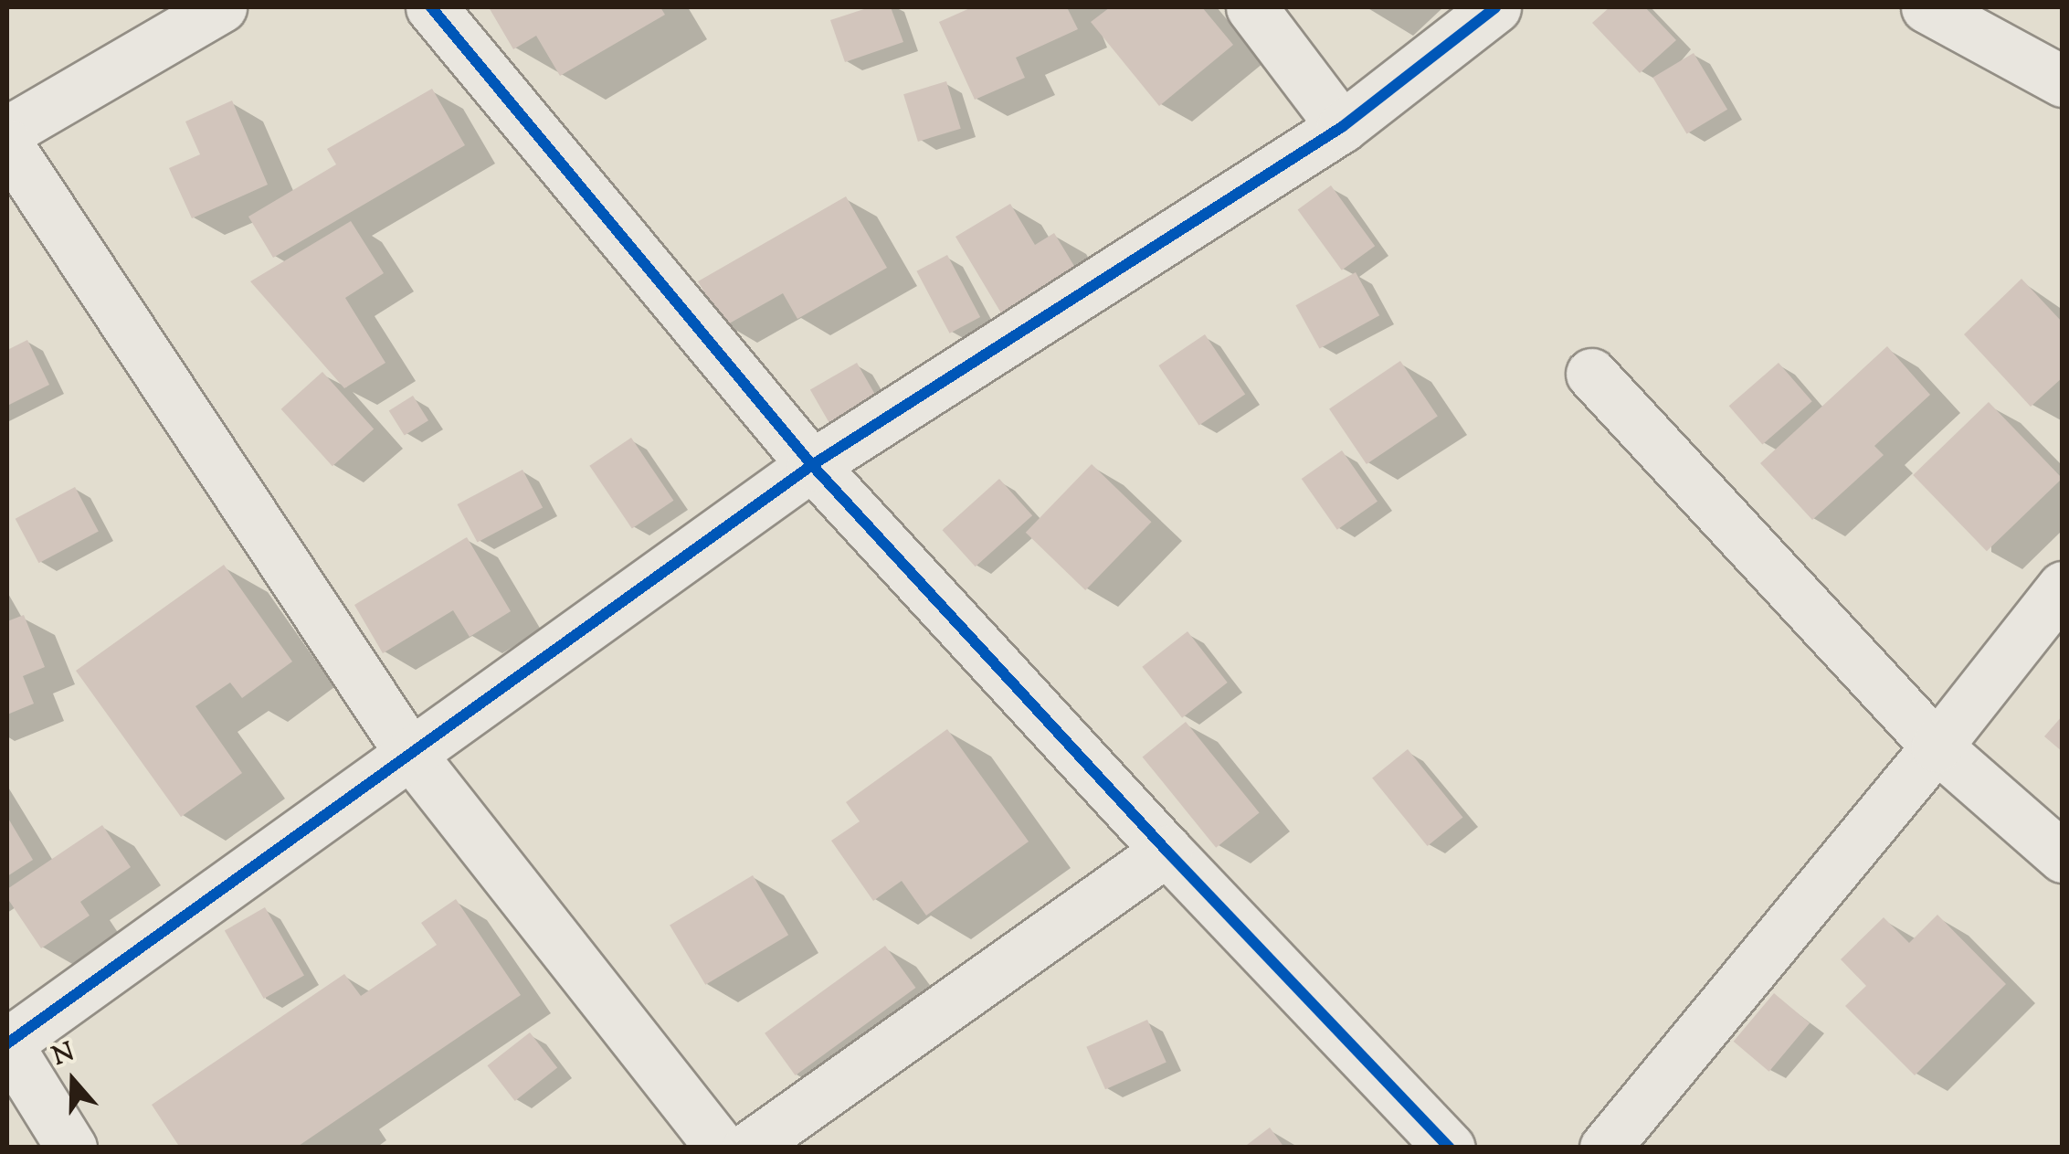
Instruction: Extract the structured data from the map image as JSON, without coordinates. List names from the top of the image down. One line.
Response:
{"north":"top"}
